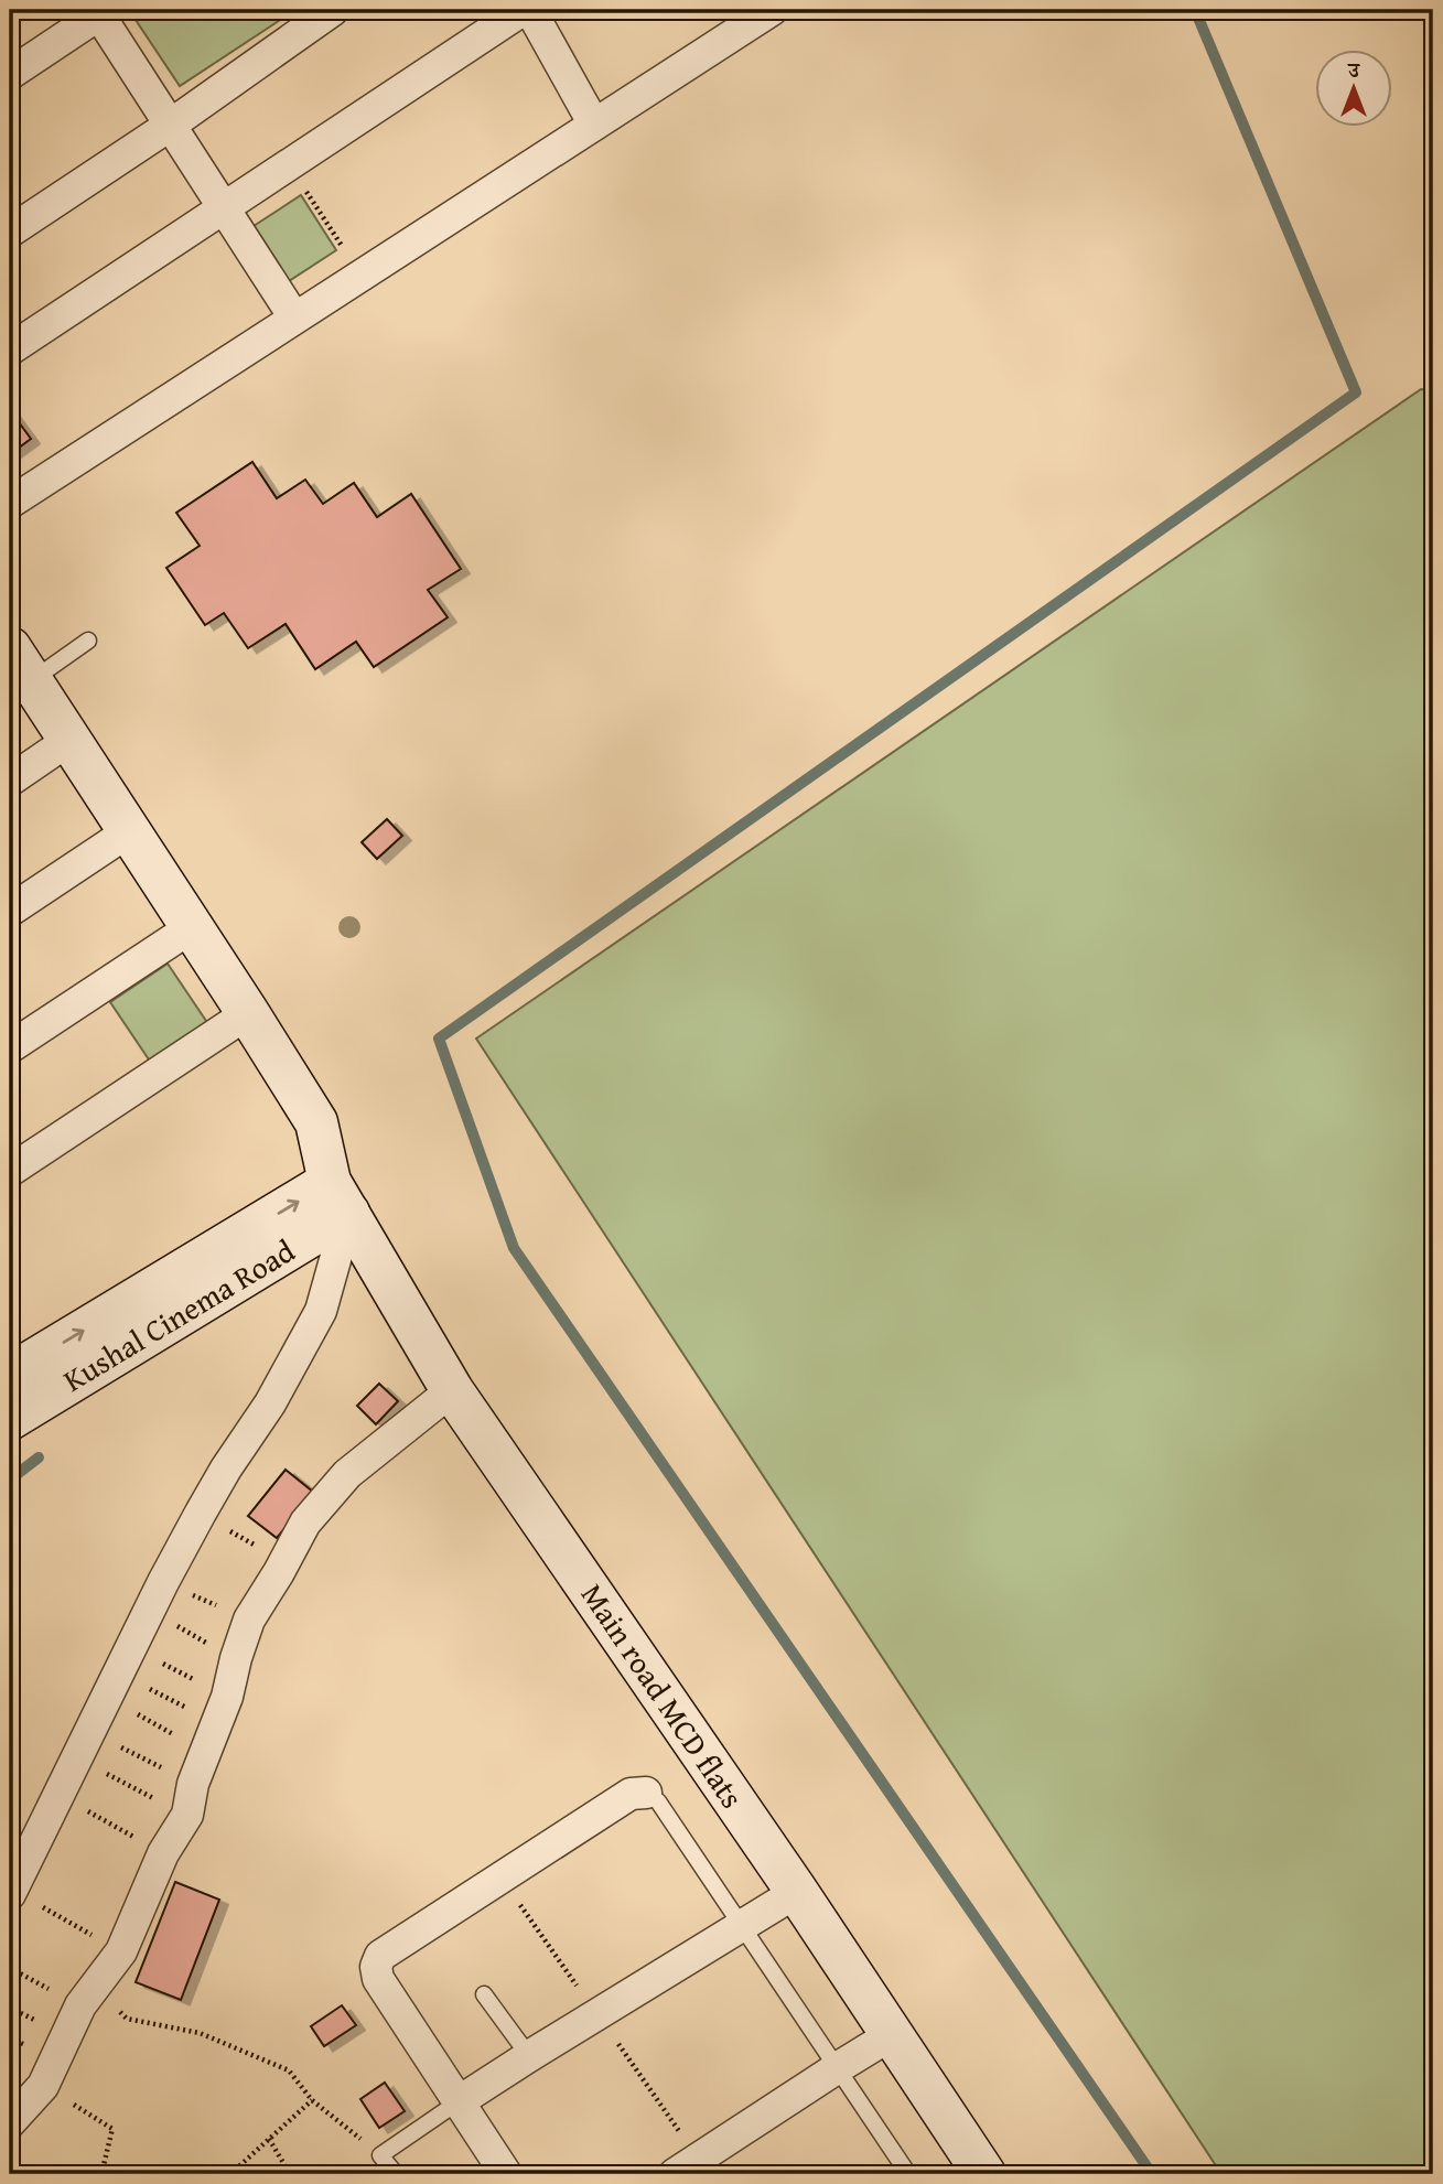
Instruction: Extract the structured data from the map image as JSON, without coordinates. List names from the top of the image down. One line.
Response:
{"streets":{"street":["Kushal Cinema Road","Main road MCD flats"]},"crossings":[["Kushal Cinema Road","Main road MCD flats"]],"north":"top"}
